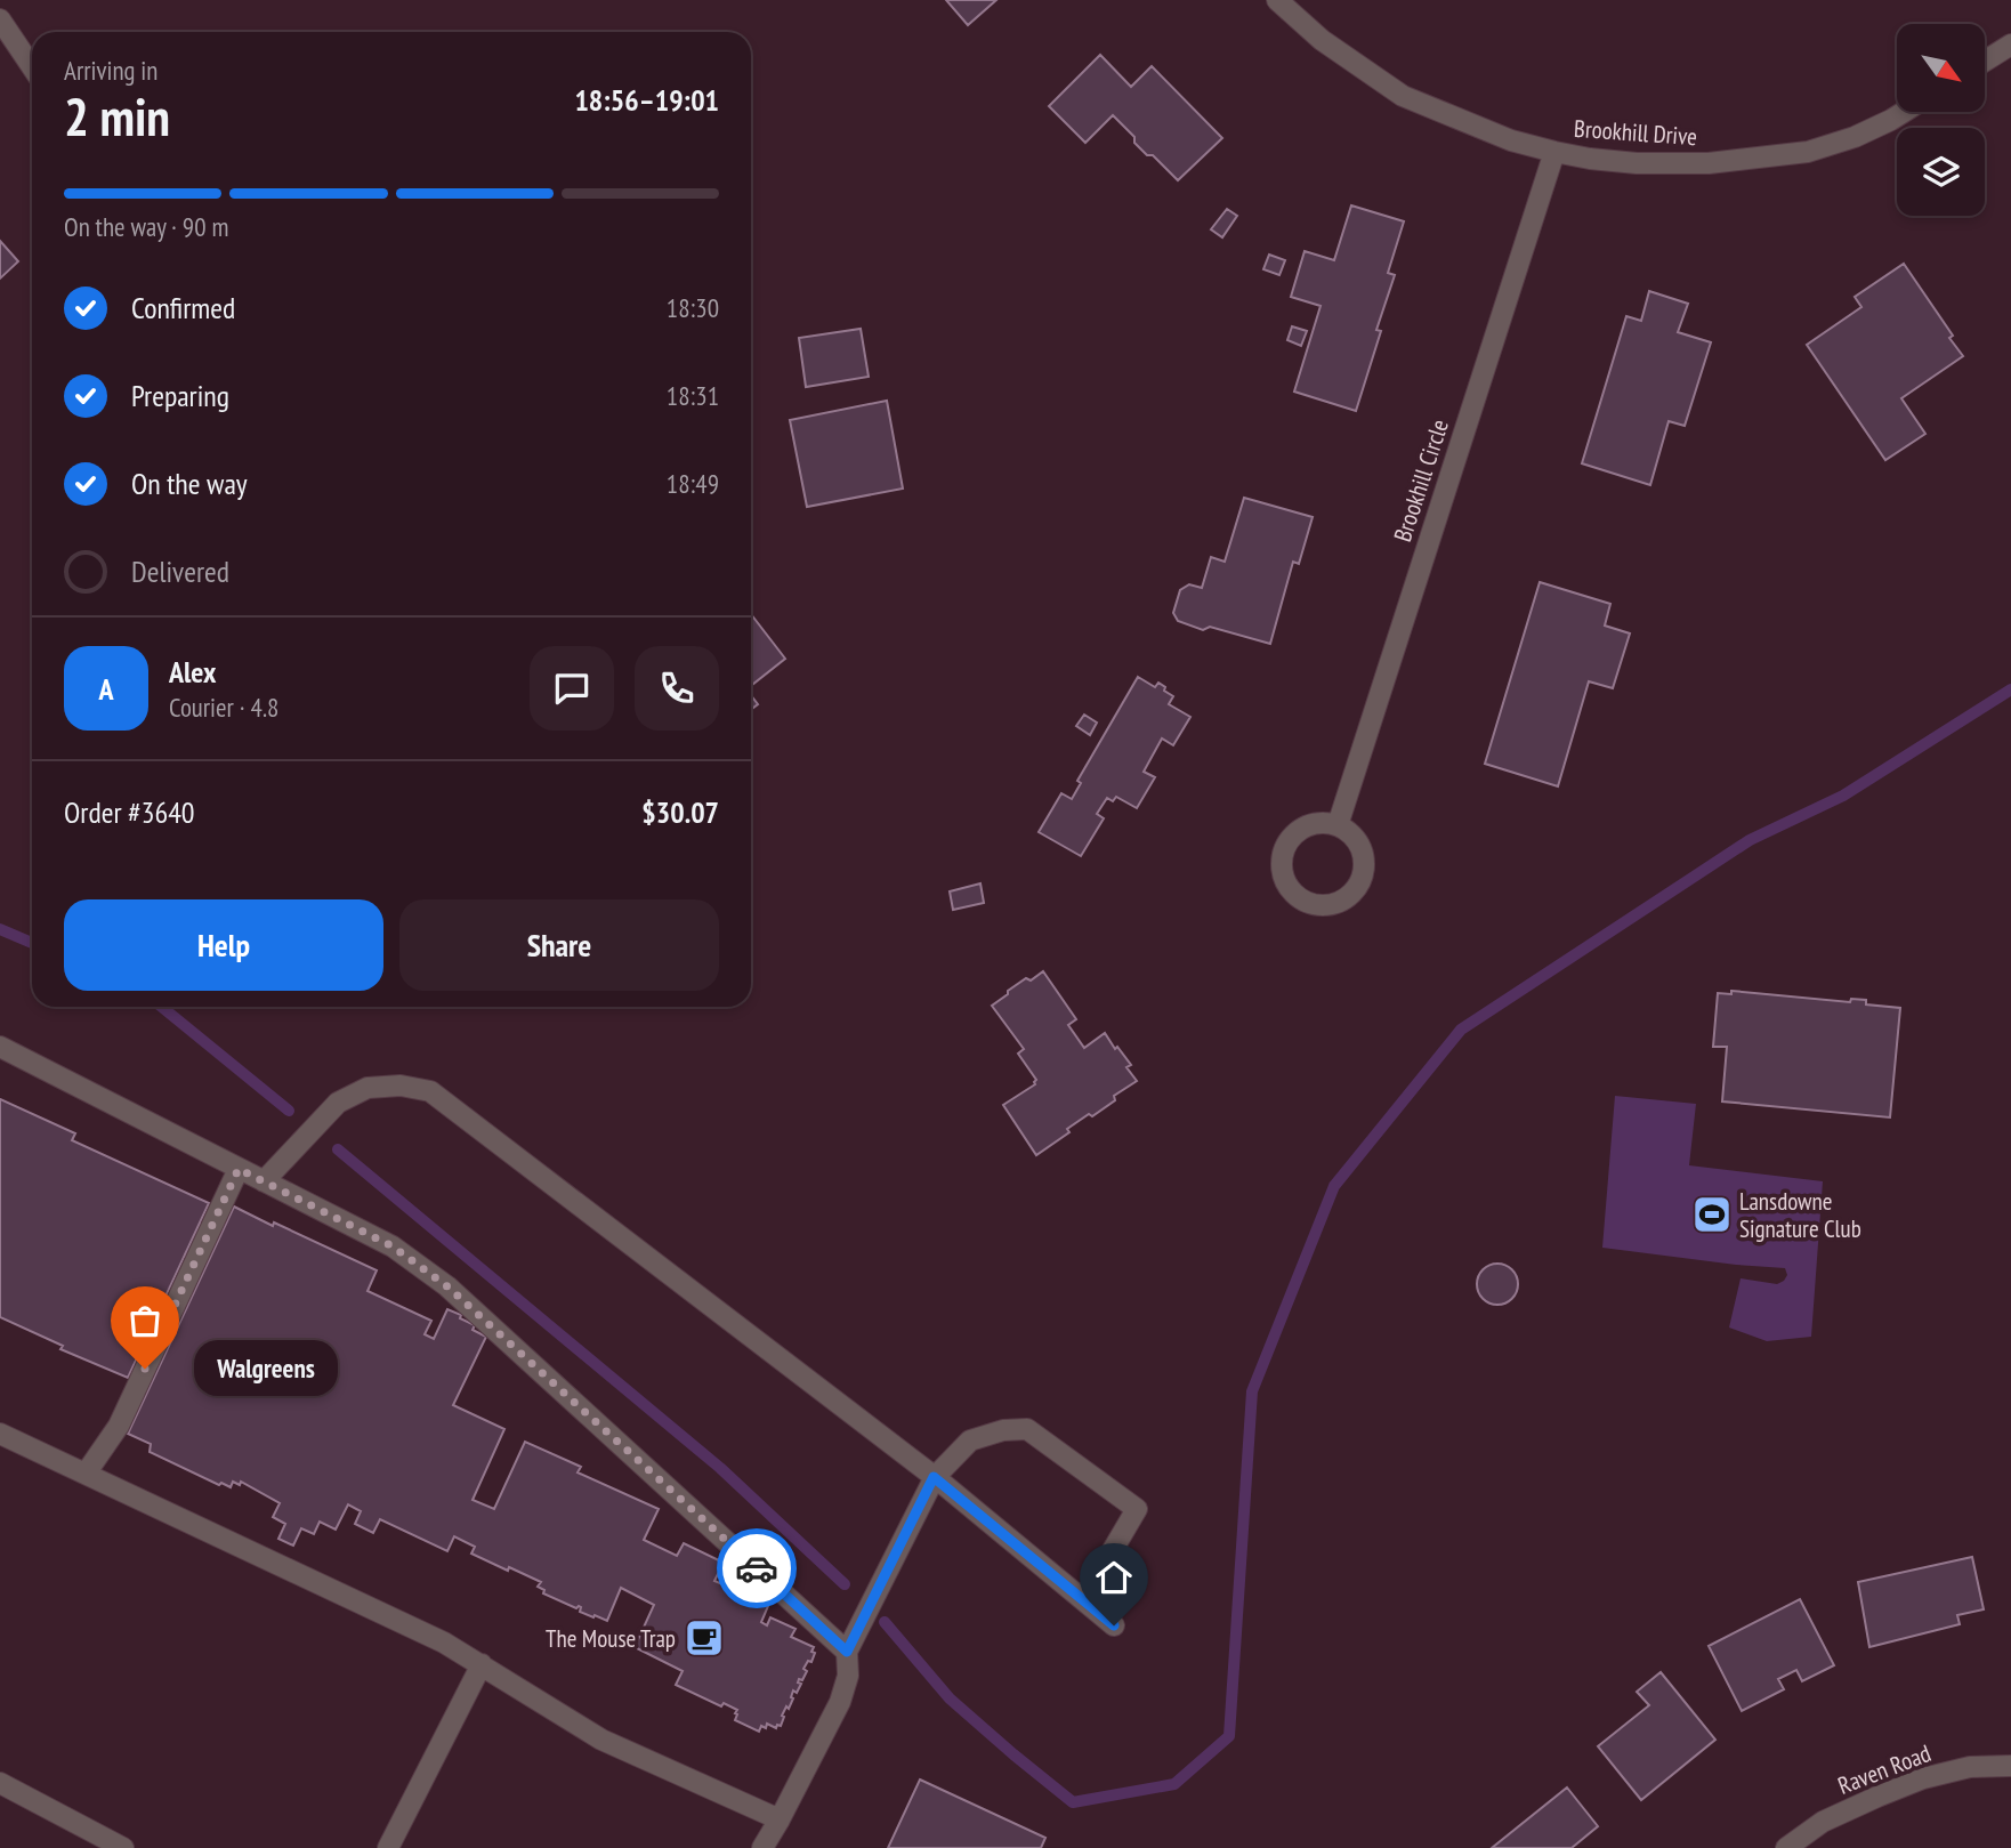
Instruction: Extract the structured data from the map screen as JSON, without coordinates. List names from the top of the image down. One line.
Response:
{"streets":{"street":["Brookhill Drive","Brookhill Circle","Raven Road"]},"crossings":[["Brookhill Drive","Brookhill Circle"]],"places":{"sports":["Lansdowne Signature Club"],"other":["Walgreens"],"cafe":["The Mouse Trap"]},"north":"bottom right","page":{"heading":["2 min","Arriving in","18:56–19:01"],"panel":["Alex","Courier · 4.8","Order #3640","$30.07"],"bar":"On the way · 90 m","list":[["Confirmed","18:30"],["Preparing","18:31"],["On the way","18:49"],"Delivered"],"round":"A","buttons":["Help","Share"],"bubble":"Walgreens"}}
